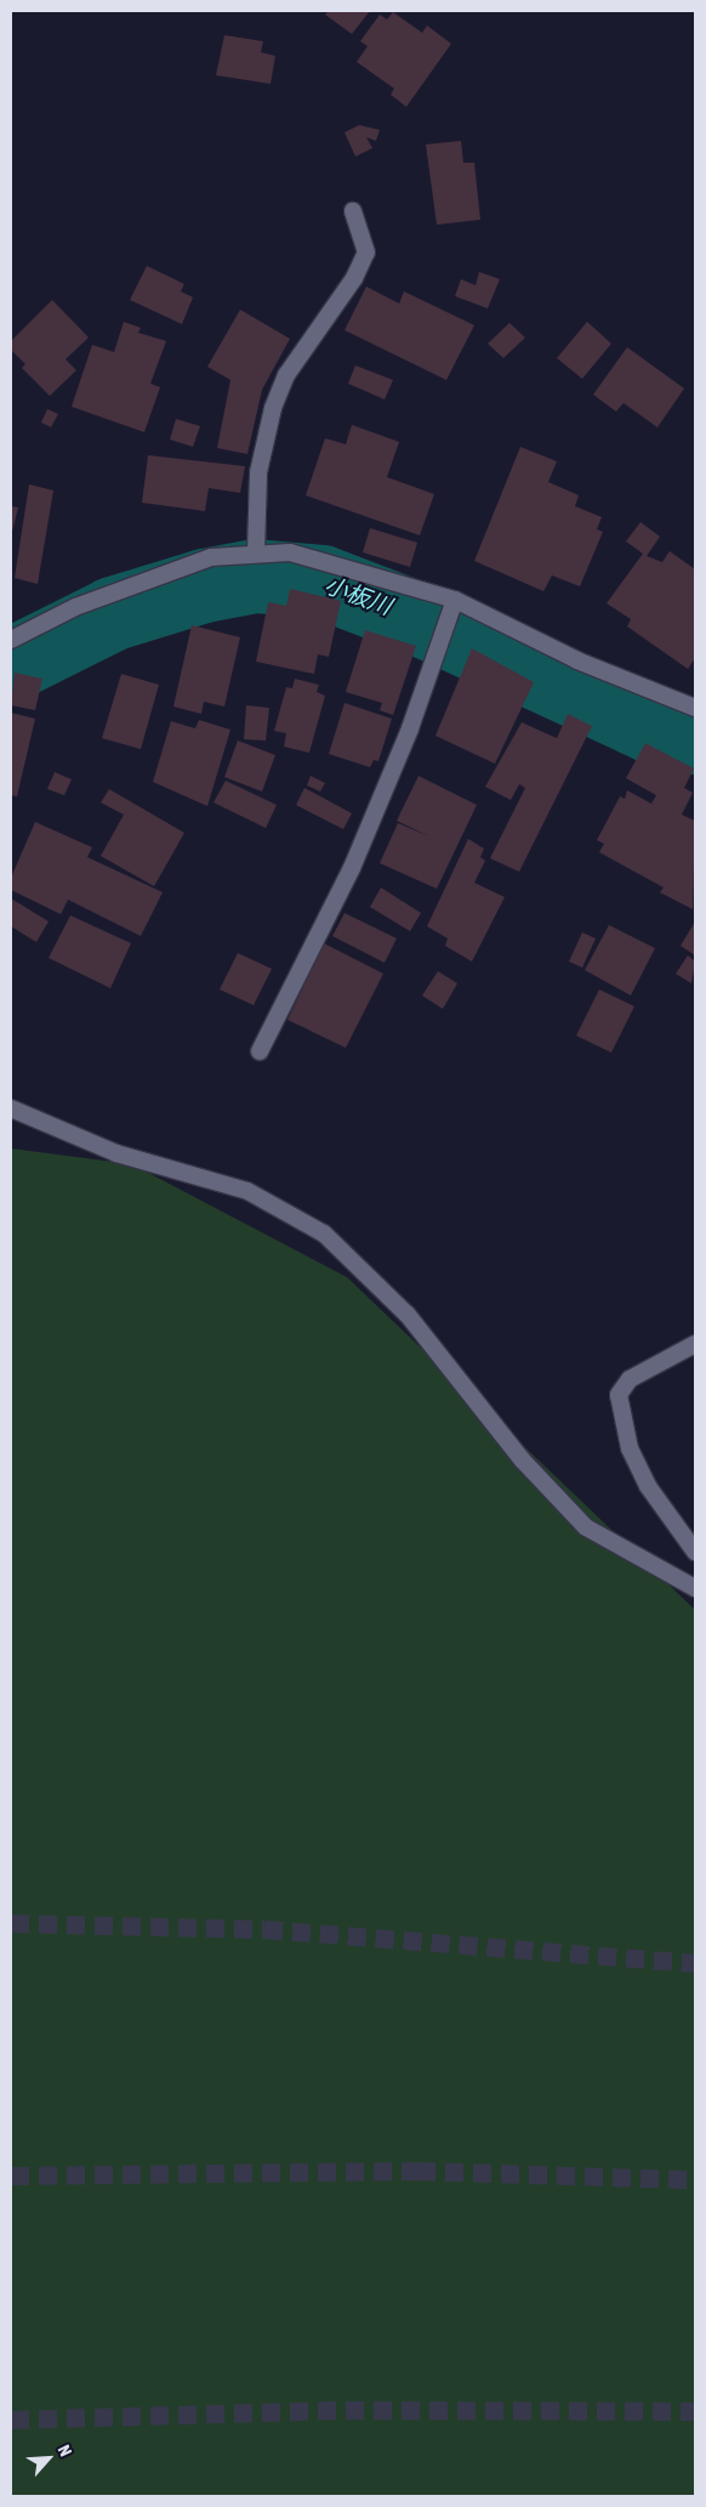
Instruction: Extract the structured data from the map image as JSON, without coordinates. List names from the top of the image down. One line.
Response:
{"water":["小板川"],"north":"top right"}
